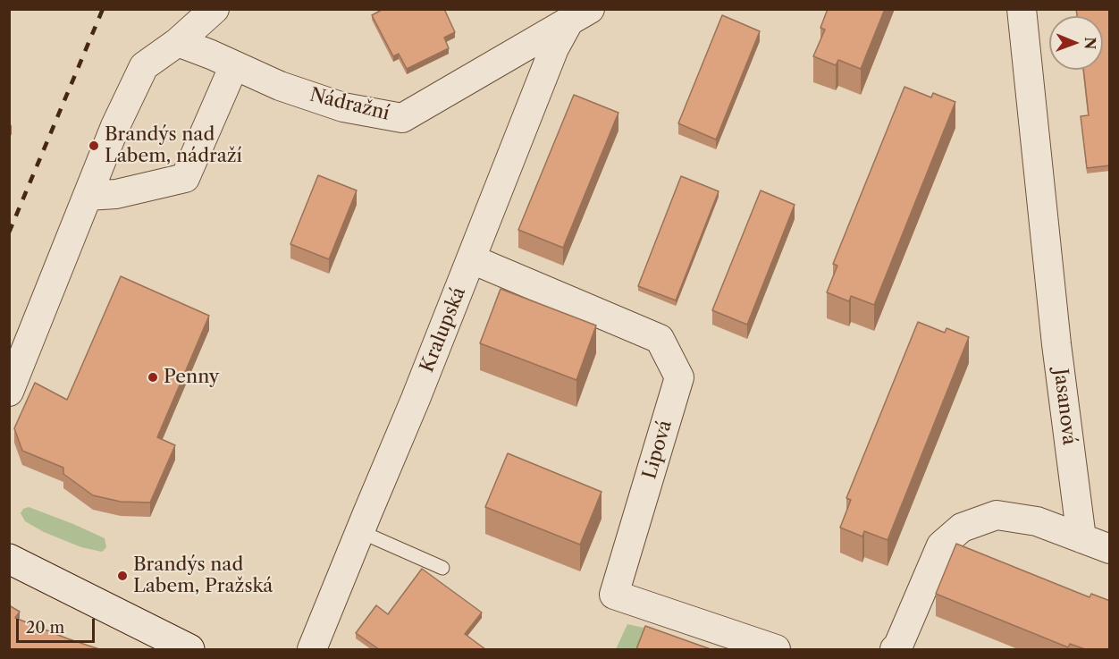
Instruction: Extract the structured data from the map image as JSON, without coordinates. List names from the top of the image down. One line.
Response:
{"streets":{"street":["Nádražní","Kralupská","Jasanová","Lipová"]},"crossings":[["Nádražní","Kralupská"],["Kralupská","Lipová"]],"places":["Brandýs nad Labem, nádraží","Penny","Brandýs nad Labem, Pražská"],"scale_bar":"20 m","north":"right"}
